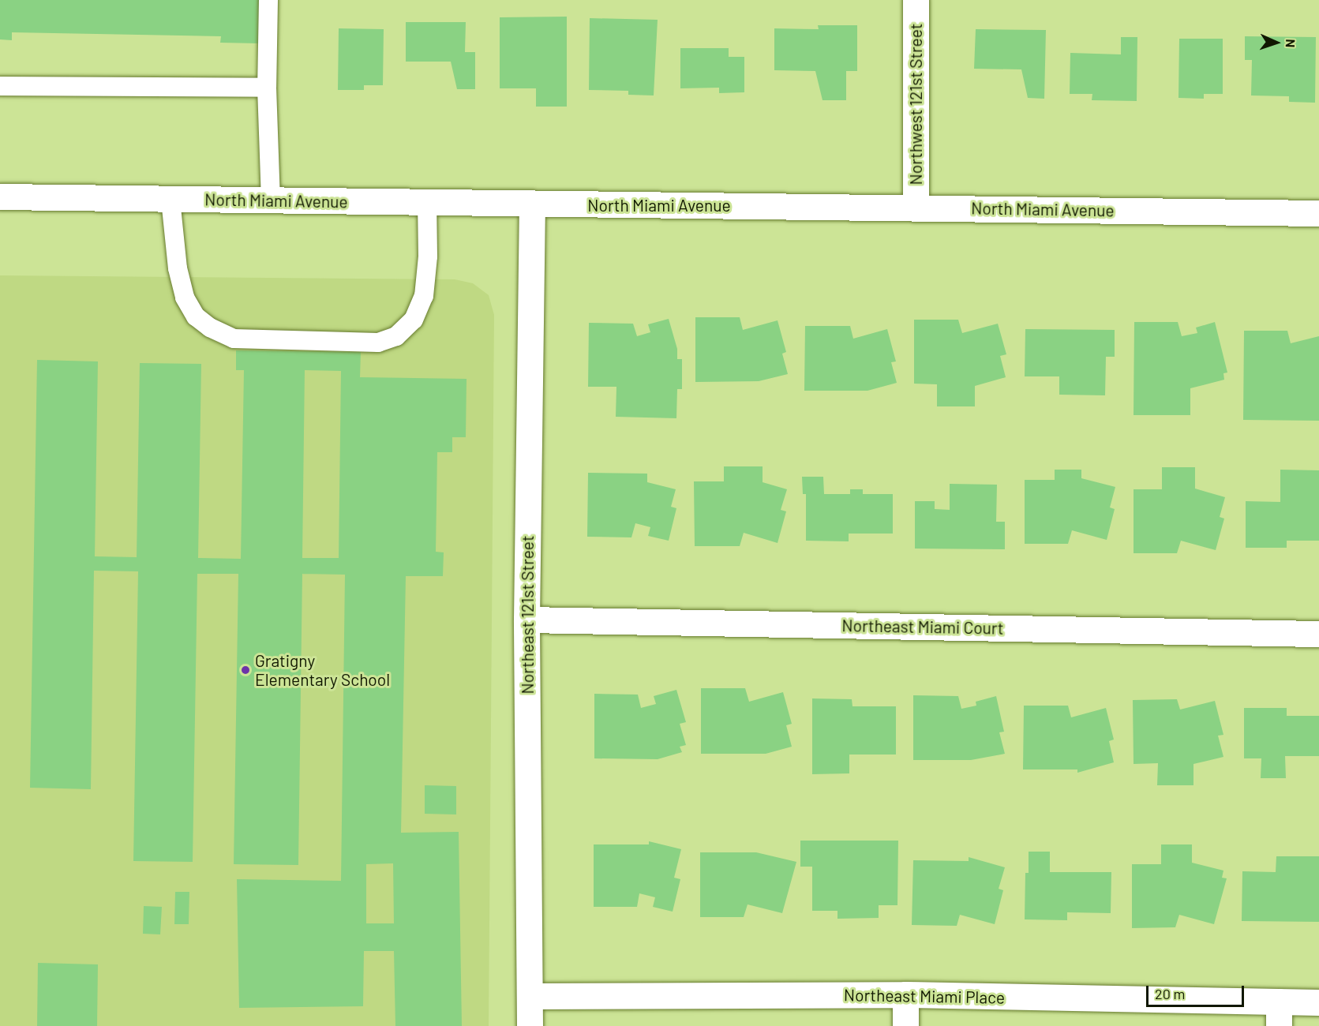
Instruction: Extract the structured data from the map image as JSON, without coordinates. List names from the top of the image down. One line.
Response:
{"streets":{"street":["Northwest 121st Street","North Miami Avenue","Northeast 121st Street","Northeast Miami Court","Northeast Miami Place"]},"crossings":[["Northwest 121st Street","North Miami Avenue"],["North Miami Avenue","Northeast 121st Street"],["Northeast 121st Street","Northeast Miami Court"],["Northeast 121st Street","Northeast Miami Place"]],"places":["Gratigny Elementary School"],"scale_bar":"20 m","north":"right"}
